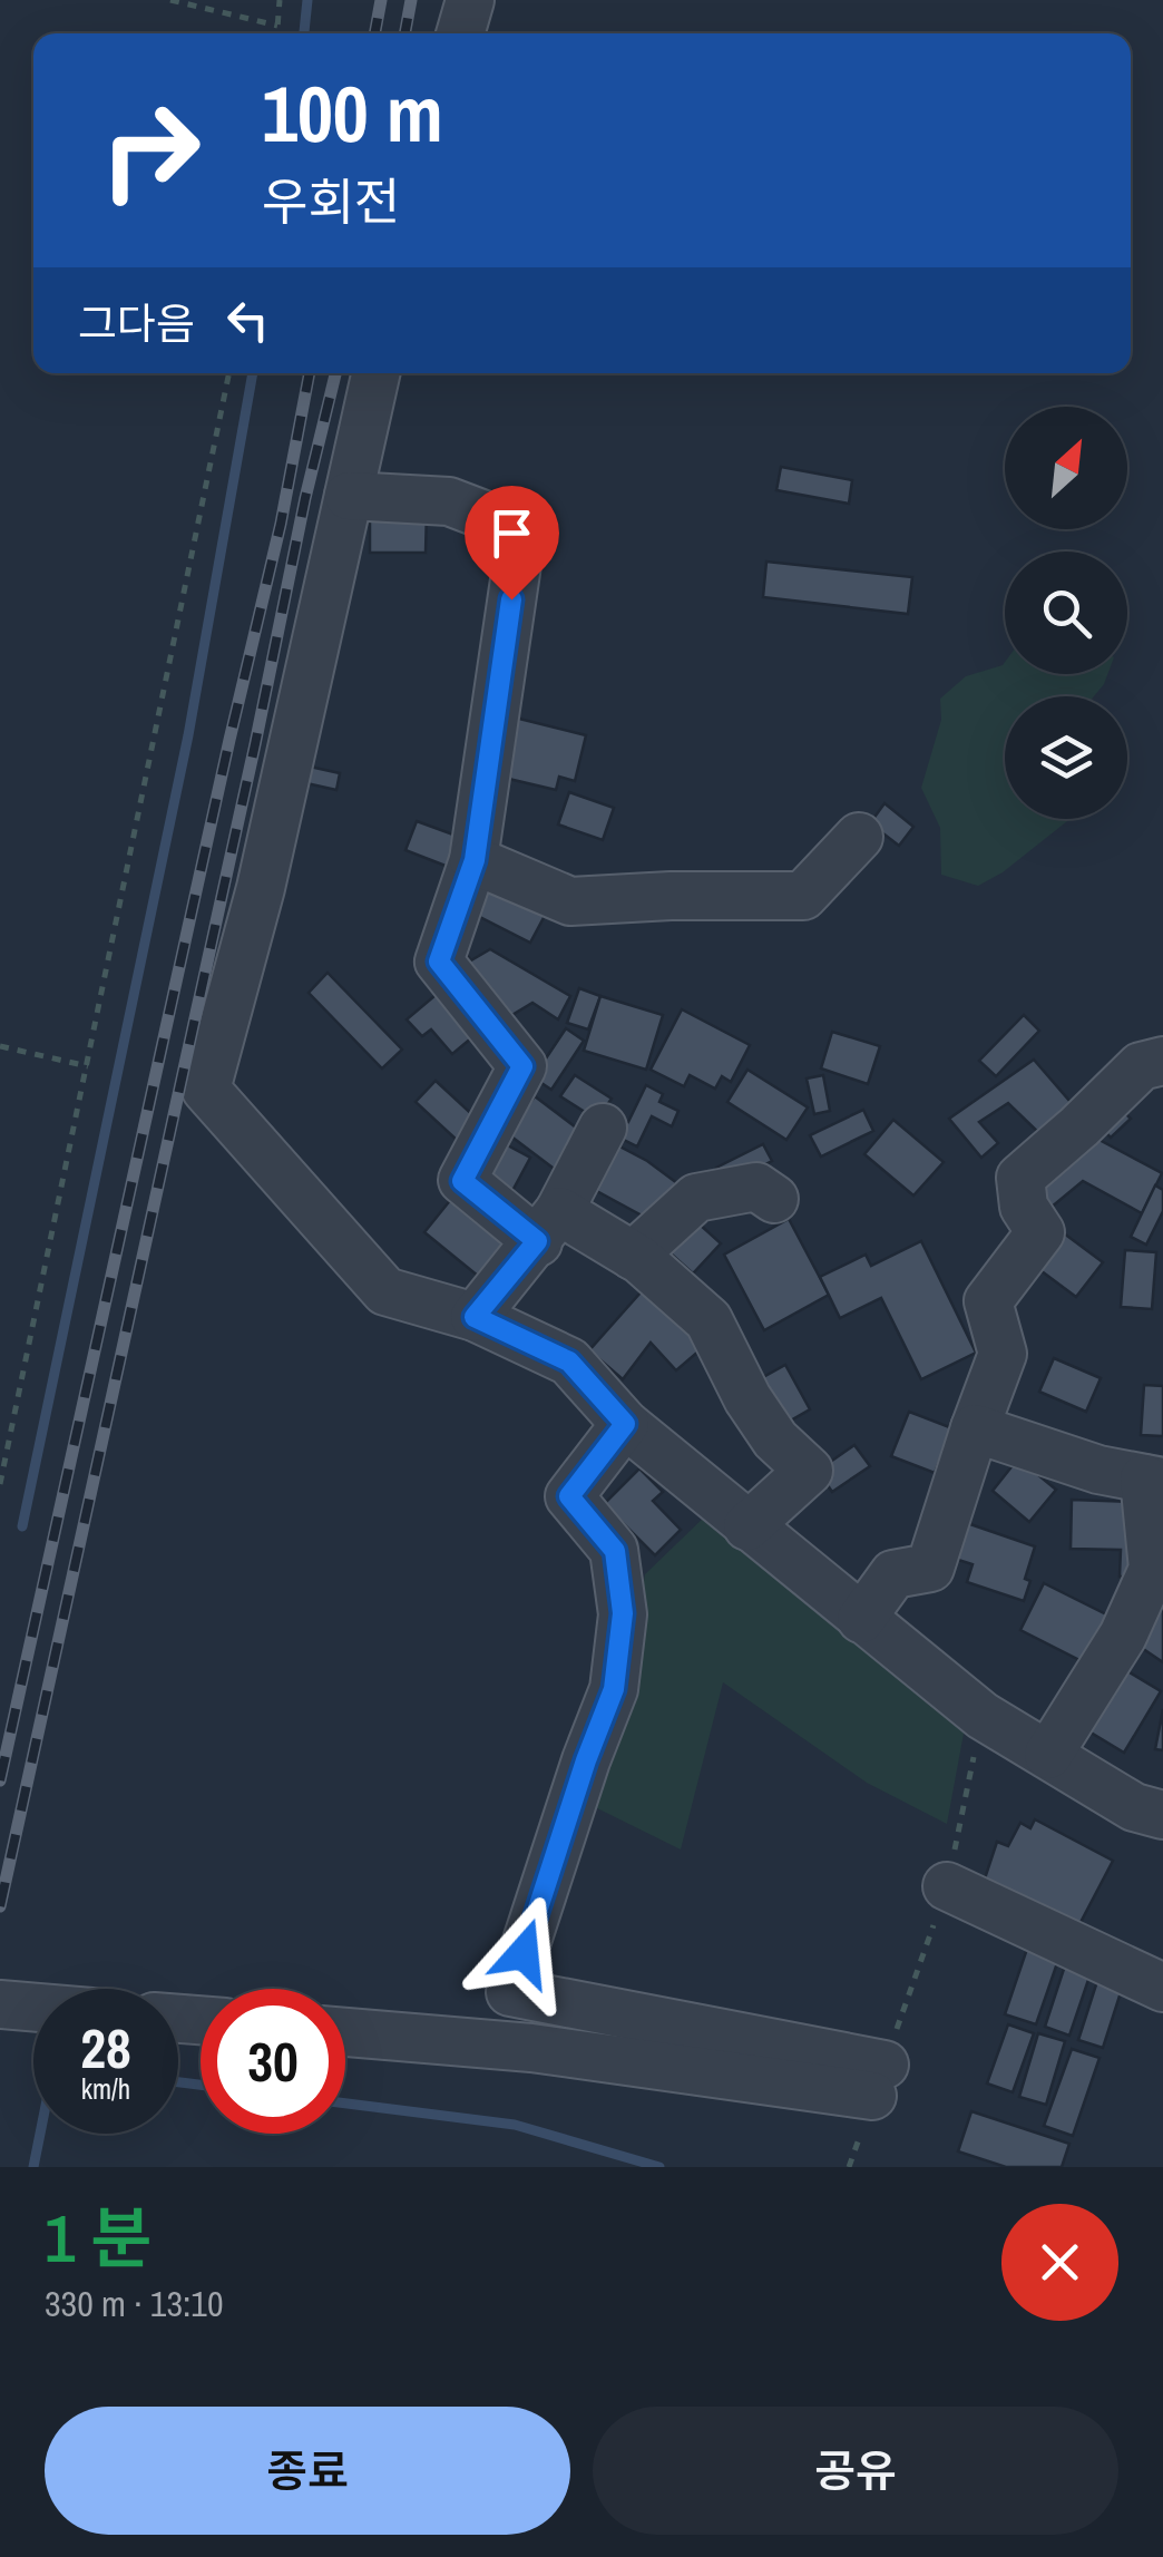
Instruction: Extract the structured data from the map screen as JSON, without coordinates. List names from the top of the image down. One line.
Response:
{"north":"top right","page":{"turn":["100 m","우회전"],"then":"그다음","speed":"28 km/h","limit":"30","heading":["1 분","330 m · 13:10"],"buttons":["종료","공유"]}}
